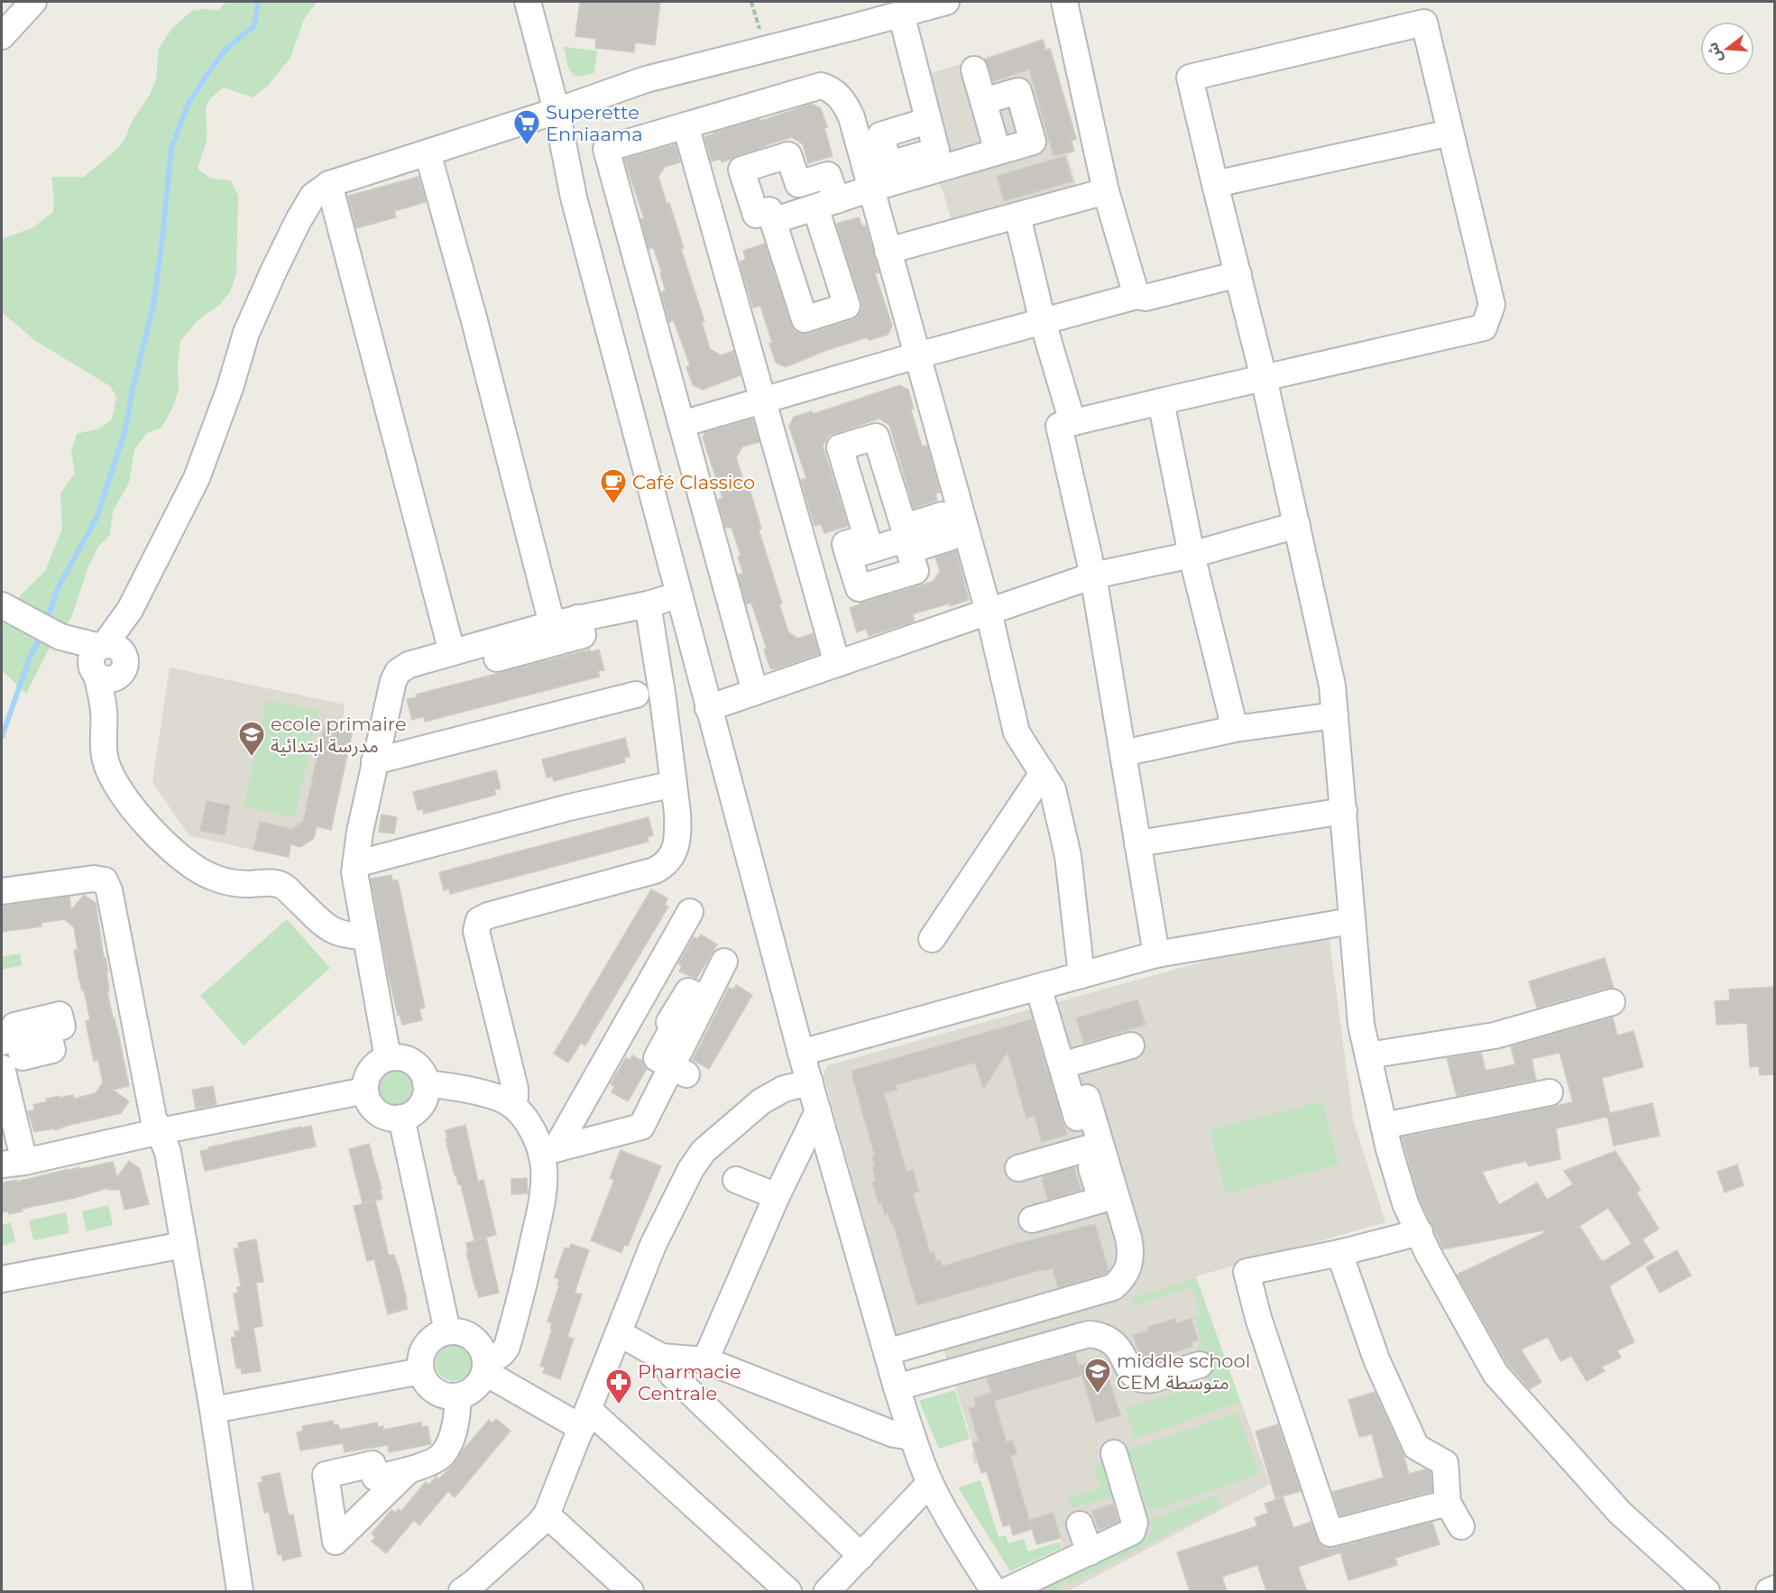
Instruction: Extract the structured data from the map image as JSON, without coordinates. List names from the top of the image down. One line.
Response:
{"places":{"supermarket":["Superette Enniaama"],"cafe":["Café Classico"],"school or university":["ecole primaire مدرسة ابتدائية","middle school CEM متوسطة"],"pharmacy":["Pharmacie Centrale"]},"north":"left"}
